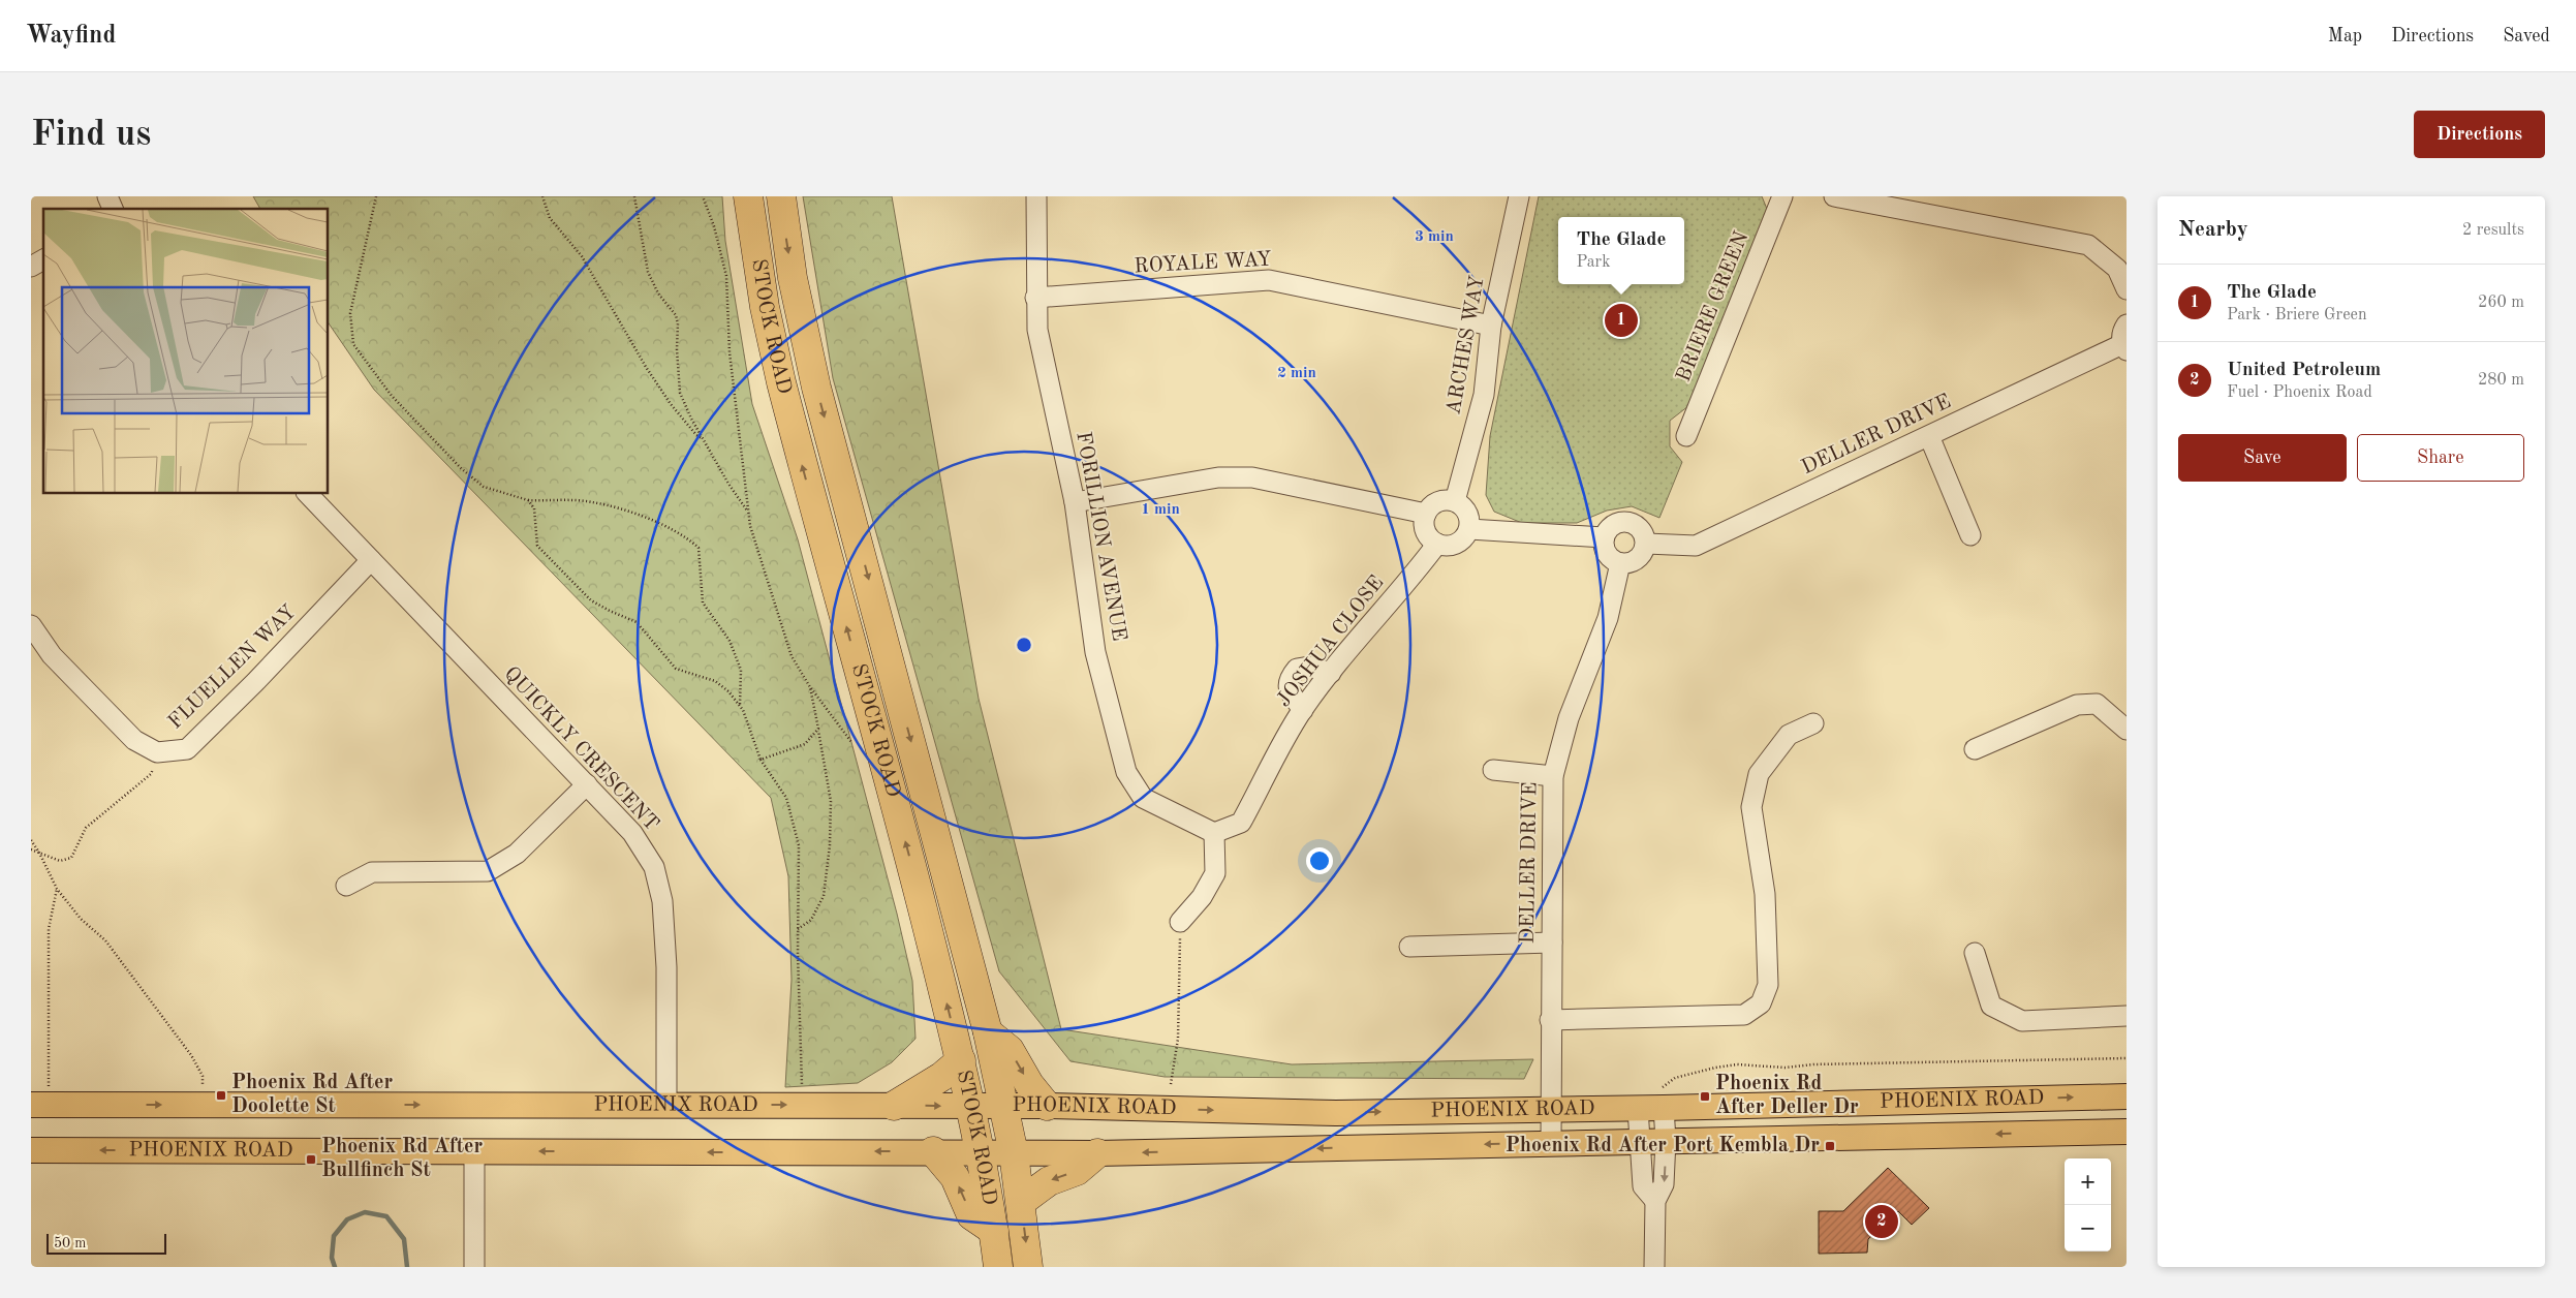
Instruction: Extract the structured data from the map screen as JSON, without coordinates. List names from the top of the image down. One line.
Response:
{"streets":{"highway":["STOCK ROAD"],"main road":["PHOENIX ROAD"],"street":["ROYALE WAY","BRIERE GREEN","ARCHES WAY","DELLER DRIVE","FORILLION AVENUE","JOSHUA CLOSE","FLUELLEN WAY","QUICKLY CRESCENT"]},"crossings":[["ROYALE WAY","ARCHES WAY"],["ROYALE WAY","FORILLION AVENUE"],["STOCK ROAD","PHOENIX ROAD"],["ARCHES WAY","JOSHUA CLOSE"],["DELLER DRIVE","PHOENIX ROAD"],["FORILLION AVENUE","JOSHUA CLOSE"],["FLUELLEN WAY","QUICKLY CRESCENT"],["QUICKLY CRESCENT","PHOENIX ROAD"]],"places":{"transit":["Phoenix Rd After Doolette St","Phoenix Rd After Deller Dr","Phoenix Rd After Port Kembla Dr","Phoenix Rd After Bullfinch St"]},"scale_bar":"50 m","page":{"header":"Wayfind","nav":["Map","Directions","Saved"],"buttons":["Directions",["Save","Share"]],"title":"Find us","heading":["Nearby","2 results"],"popup":["The Glade","Park"],"list":[{"mark":"1","name":"The Glade","note":"Park · Briere Green","value":"260 m"},{"mark":"2","name":"United Petroleum","note":"Fuel · Phoenix Road","value":"280 m"}],"pins":["1","2"],"map_buttons":["+","−"],"scale":"50 m"},"rings":["3 min","2 min","1 min"]}
